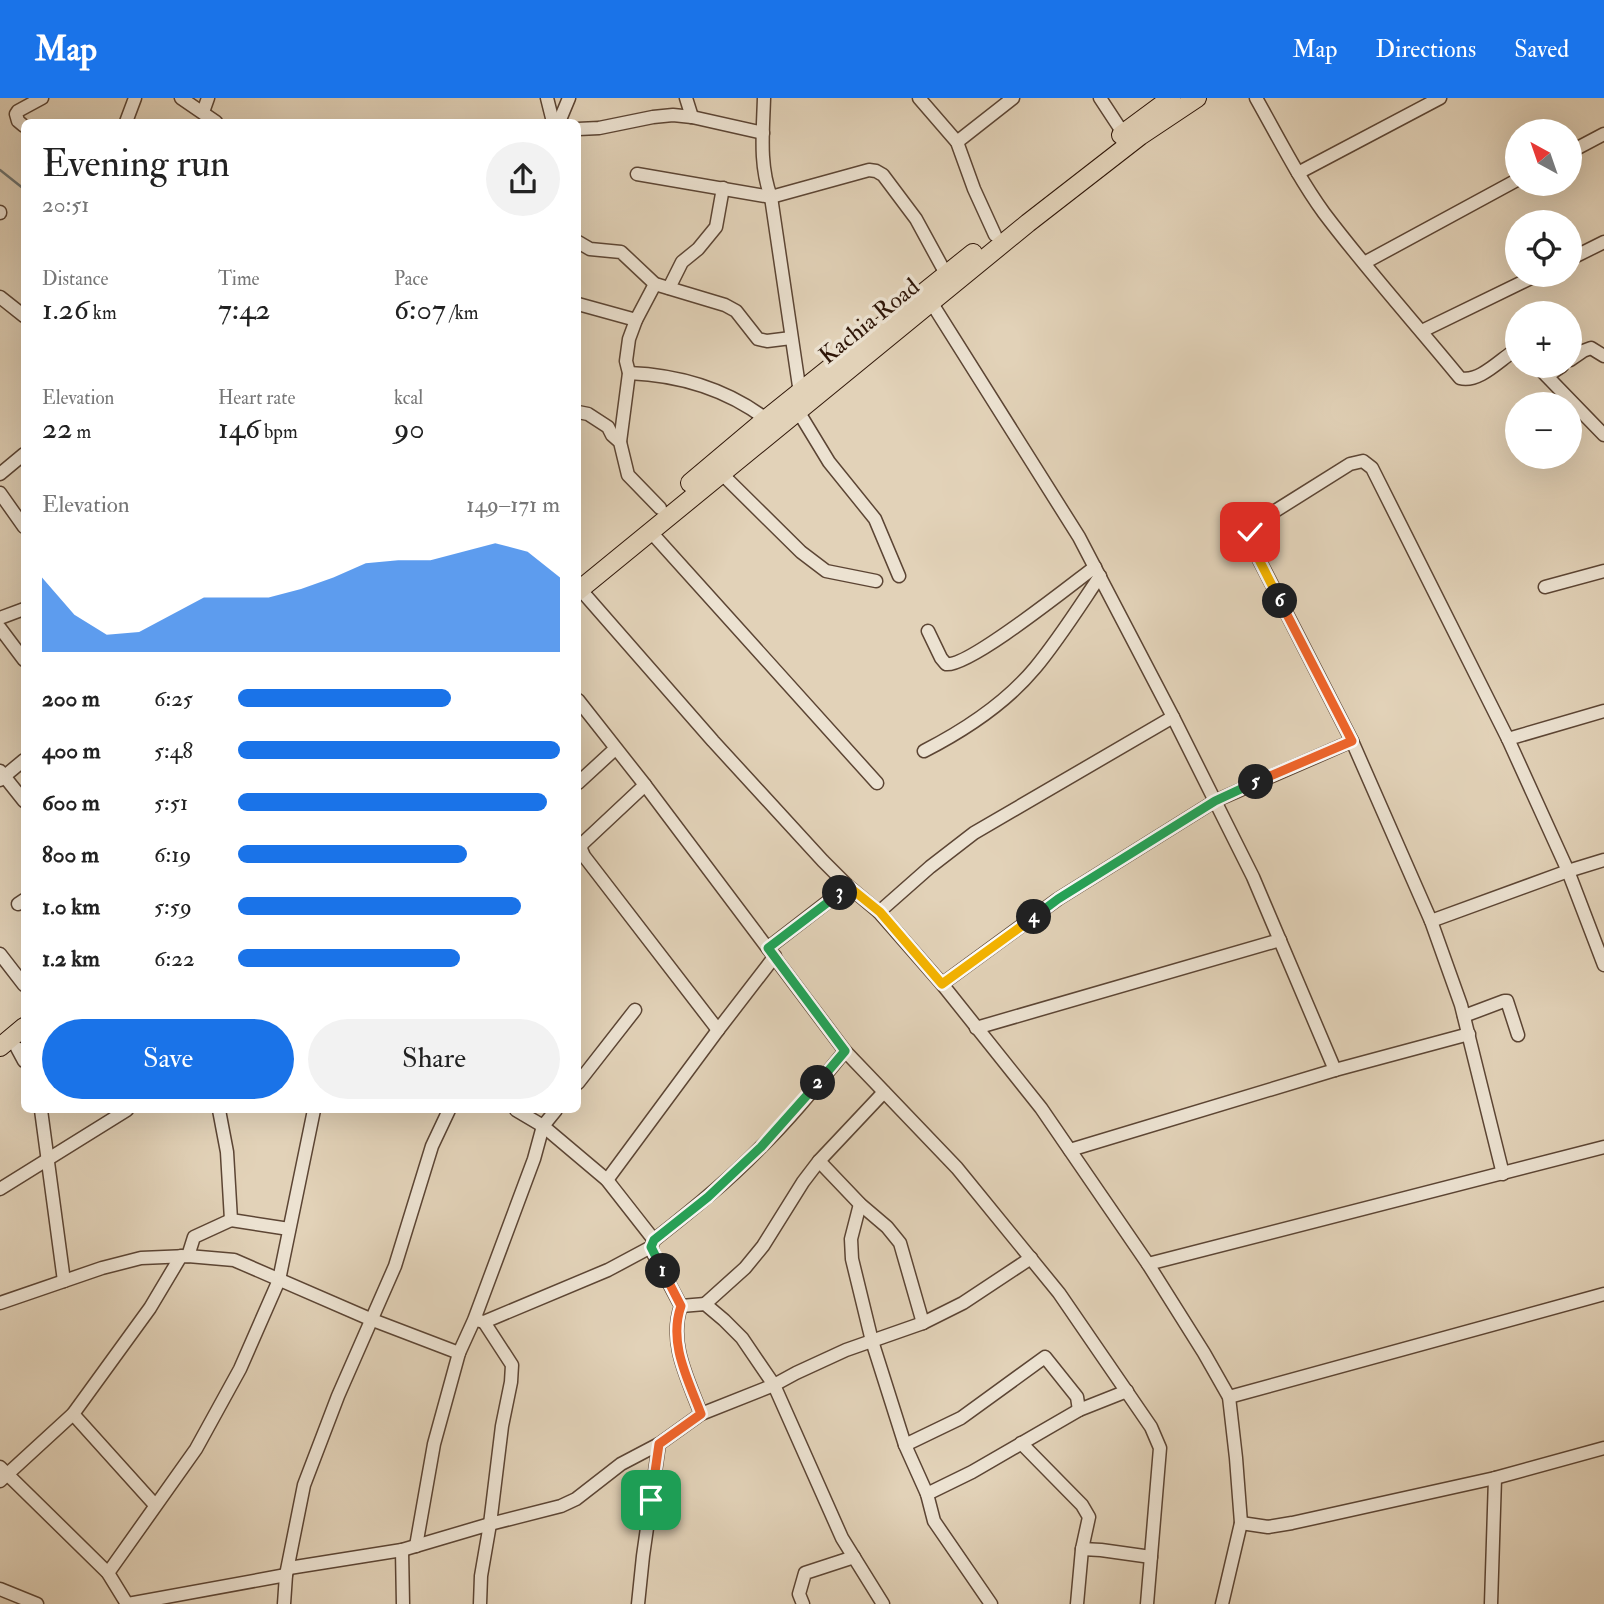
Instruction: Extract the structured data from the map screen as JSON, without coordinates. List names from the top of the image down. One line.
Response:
{"streets":{"highway":["Kachia Road"]},"north":"top left","page":{"header":"Map","nav":["Map","Directions","Saved"],"map_buttons":["+","−"],"heading":["Evening run","20:51"],"stats":[["Distance","1.26 km"],["Time","7:42"],["Pace","6:07 /km"],["Elevation","22 m"],["Heart rate","146 bpm"],["kcal","90"]],"chart":["Elevation","149–171 m"],"pins":["6","5","3","4","2","1"],"list":[{"name":"200 m","note":"6:25"},{"name":"400 m","note":"5:48"},{"name":"600 m","note":"5:51"},{"name":"800 m","note":"6:19"},{"name":"1.0 km","note":"5:59"},{"name":"1.2 km","note":"6:22"}],"buttons":["Save","Share"]}}
